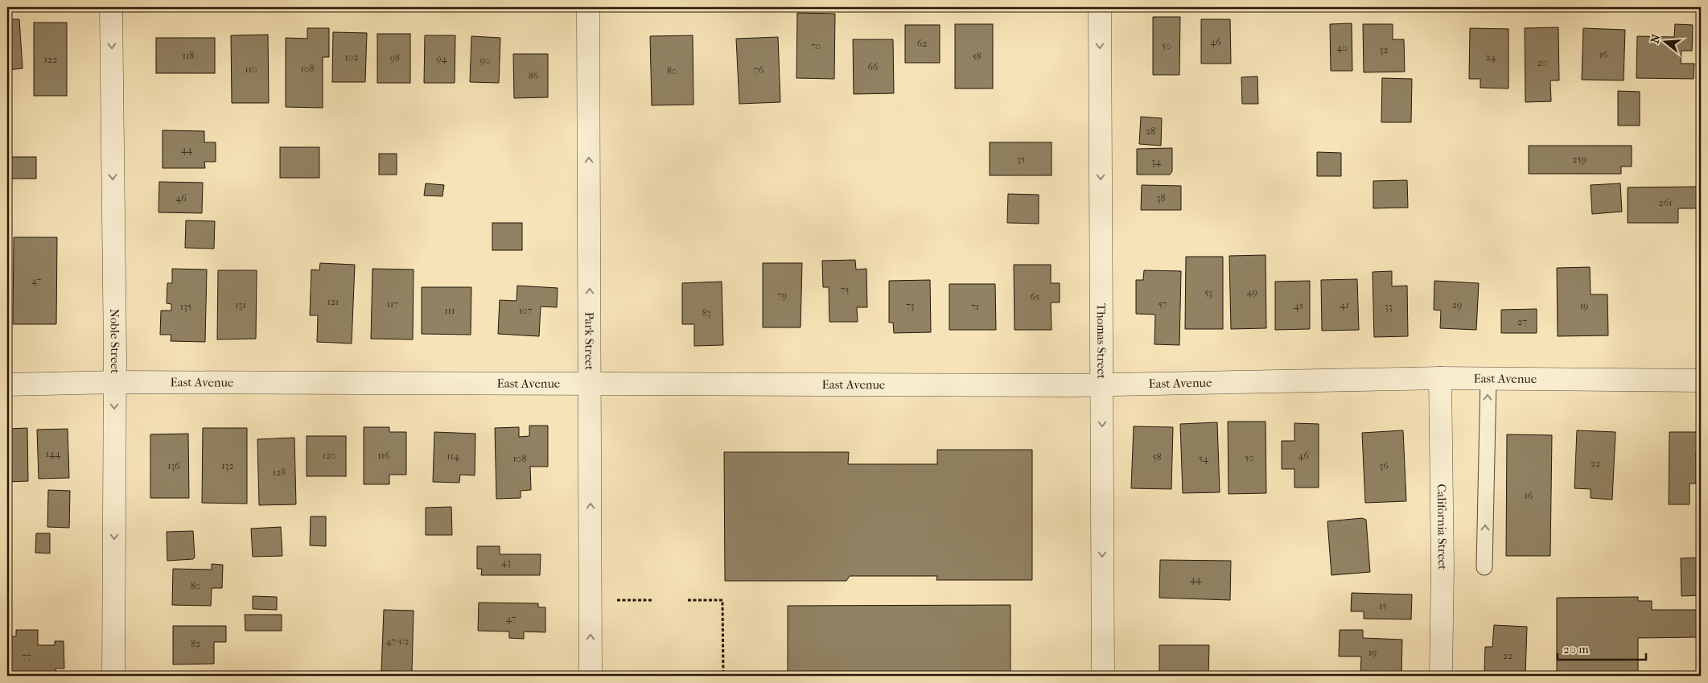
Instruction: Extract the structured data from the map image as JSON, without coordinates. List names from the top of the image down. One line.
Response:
{"streets":{"street":["Noble Street","Thomas Street","Park Street","East Avenue","California Street"]},"crossings":[["Noble Street","East Avenue"],["Thomas Street","East Avenue"],["Park Street","East Avenue"],["East Avenue","California Street"]],"one_way":["Noble Street","Thomas Street","Park Street"],"house_numbers":["46","62","70","50","40","32","16","118","58","102","24","98","94","122","90","20","66","108","110","76","80","86","28","44","35","259","34","46","38","261","47","75","49","53","79","65","121","117","57","131","41","29","73","45","19","135","71","33","111","107","83","27","144","120","116","46","114","58","50","108","54","22","136","132","36","128","16","43","44","80","15","47","47-1/2","82","19","22","77"],"scale_bar":"20 m","north":"left"}
